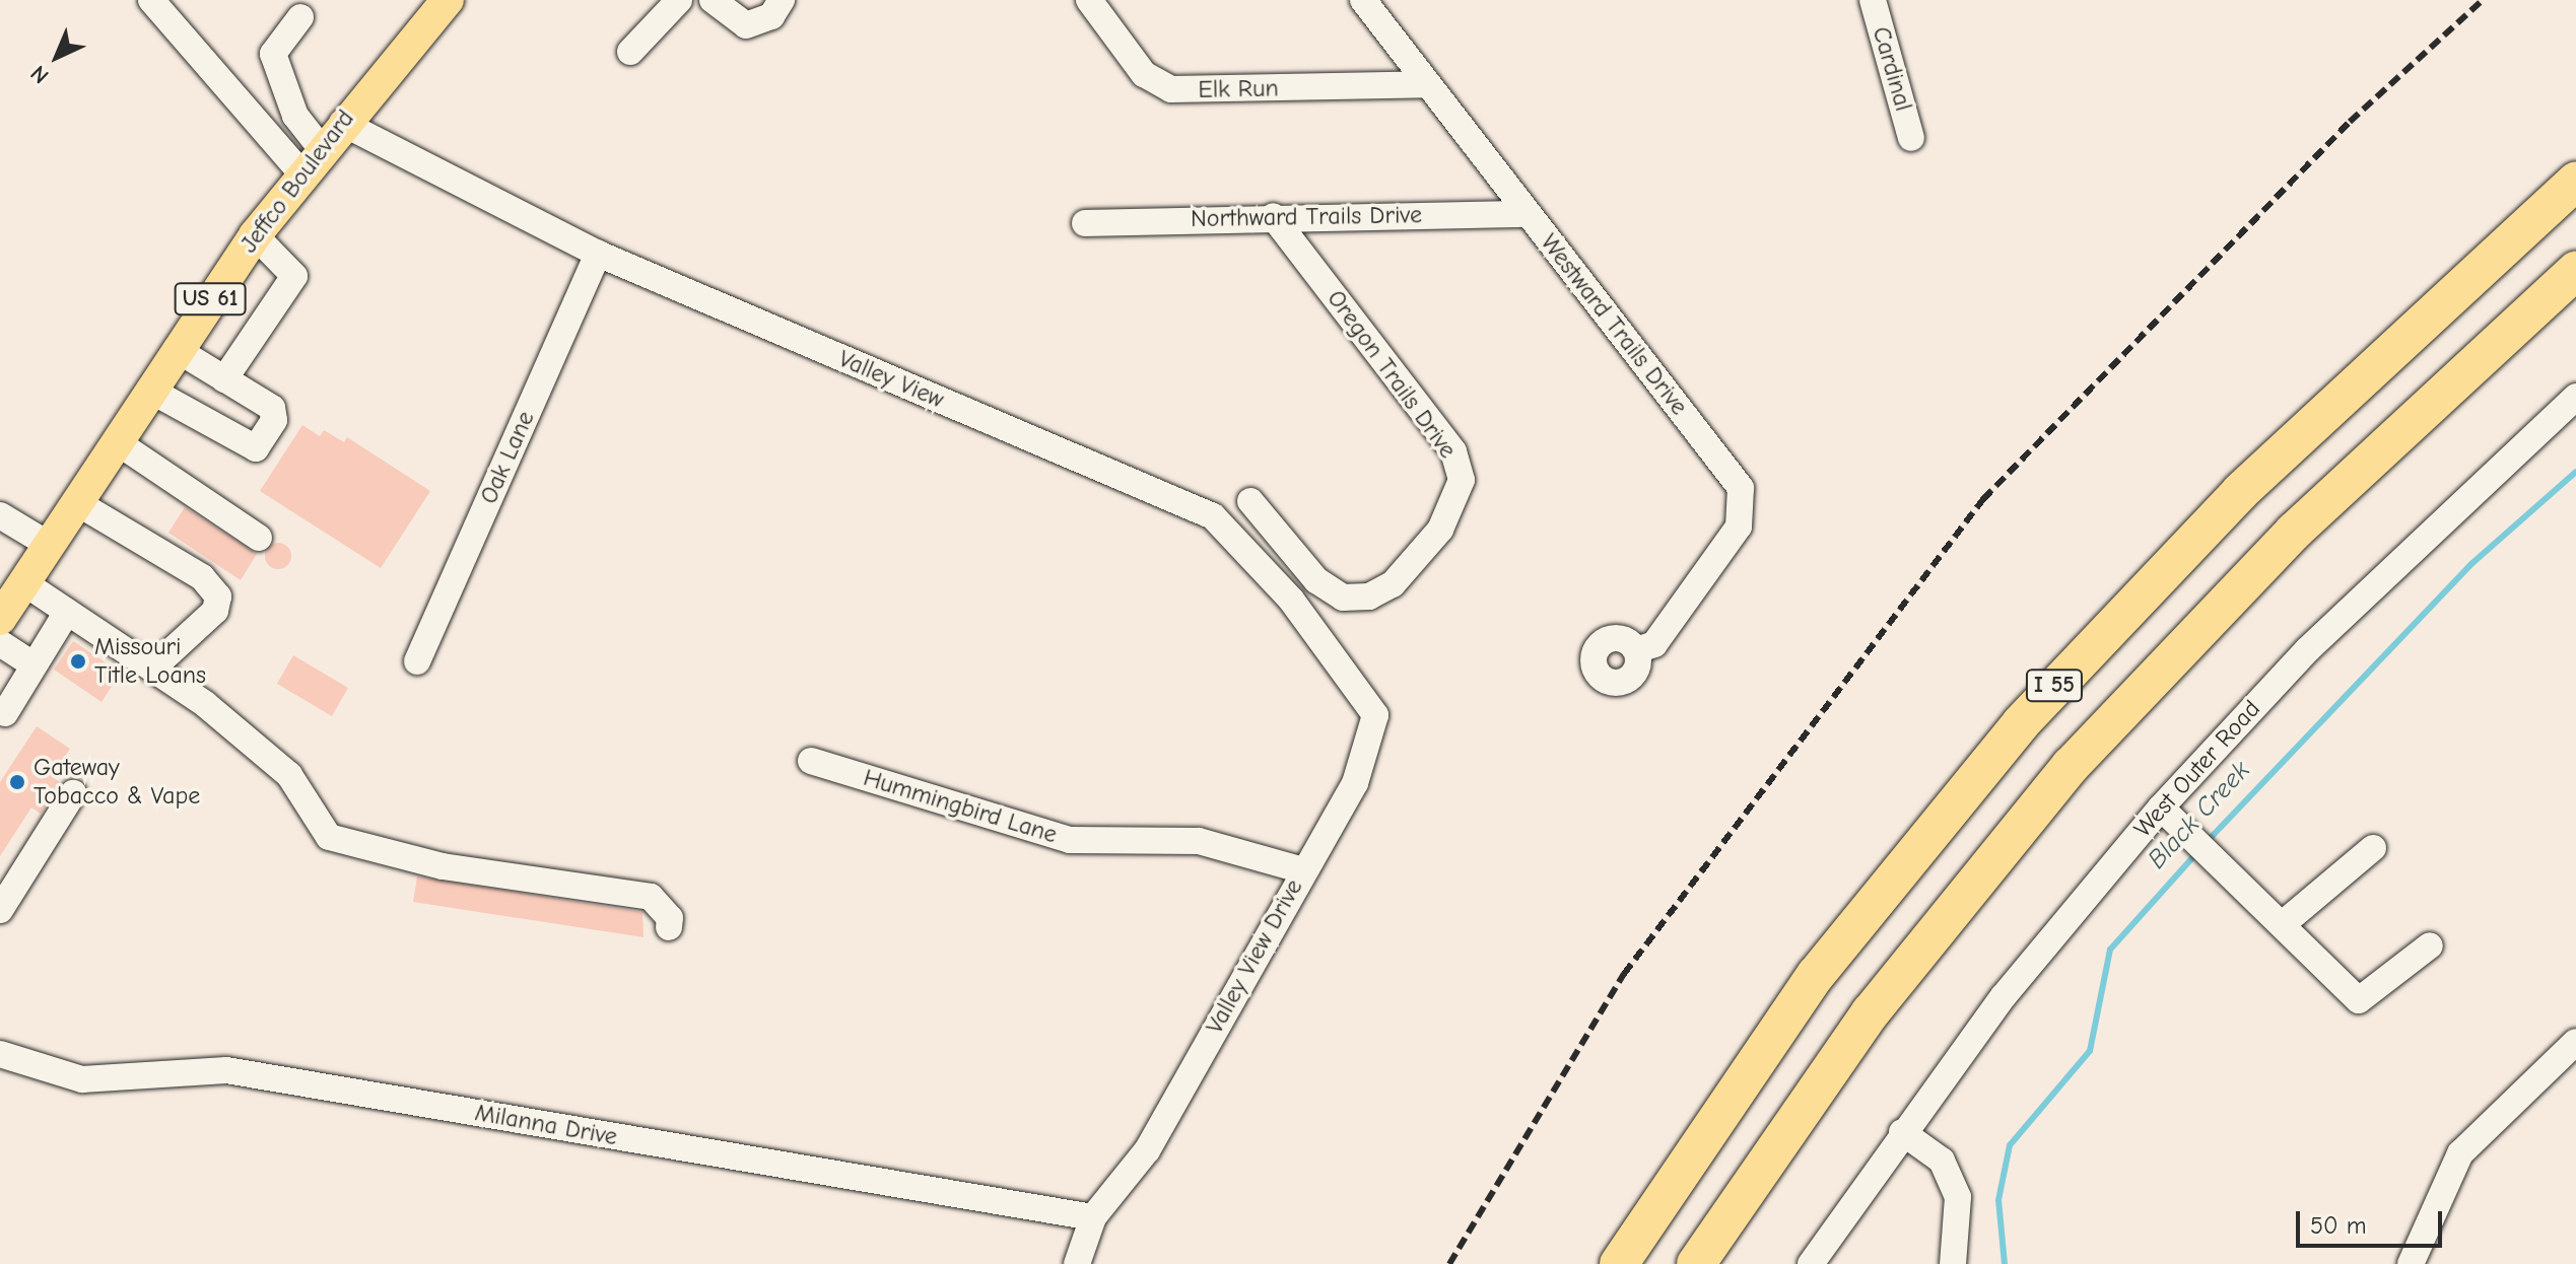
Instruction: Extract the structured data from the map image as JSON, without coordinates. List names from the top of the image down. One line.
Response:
{"streets":{"highway":["I 55"],"main road":["Jeffco Boulevard","US 61"],"street":["Cardinal","Elk Run","Northward Trails Drive","Westward Trails Drive","Oregon Trails Drive","Valley View","Oak Lane","West Outer Road","Hummingbird Lane","Valley View Drive","Milanna Drive"]},"crossings":[["Elk Run","Westward Trails Drive"],["Jeffco Boulevard","Valley View"],["Northward Trails Drive","Westward Trails Drive"],["Northward Trails Drive","Oregon Trails Drive"],["Valley View","Oak Lane"],["Valley View","Valley View Drive"],["Hummingbird Lane","Valley View Drive"],["Valley View Drive","Milanna Drive"]],"water":["Black Creek"],"places":["Missouri Title Loans","Gateway Tobacco & Vape"],"scale_bar":"50 m","north":"bottom left"}
